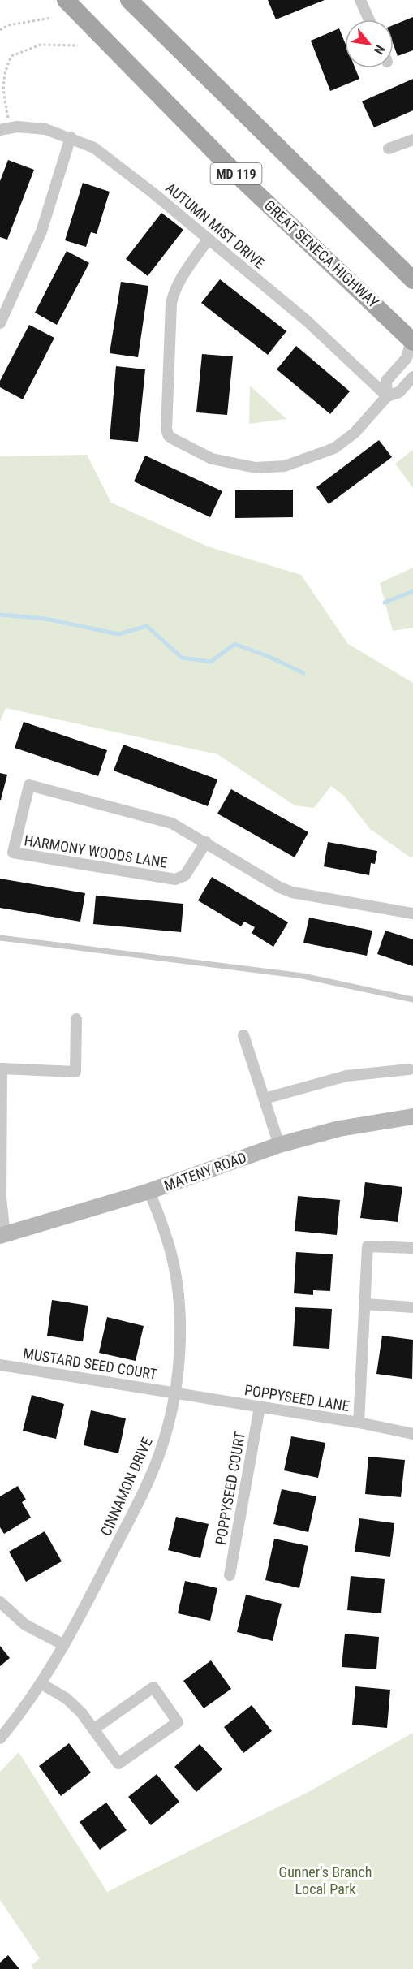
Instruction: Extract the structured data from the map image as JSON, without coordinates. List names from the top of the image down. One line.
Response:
{"streets":{"main road":["MD 119","GREAT SENECA HIGHWAY"],"street":["AUTUMN MIST DRIVE","HARMONY WOODS LANE","MATENY ROAD","MUSTARD SEED COURT","POPPYSEED LANE","CINNAMON DRIVE","POPPYSEED COURT"]},"crossings":[["MATENY ROAD","CINNAMON DRIVE"],["MUSTARD SEED COURT","POPPYSEED LANE"],["MUSTARD SEED COURT","CINNAMON DRIVE"],["POPPYSEED LANE","CINNAMON DRIVE"],["POPPYSEED LANE","POPPYSEED COURT"]],"parks":["Gunner's Branch Local Park"],"north":"bottom right"}
